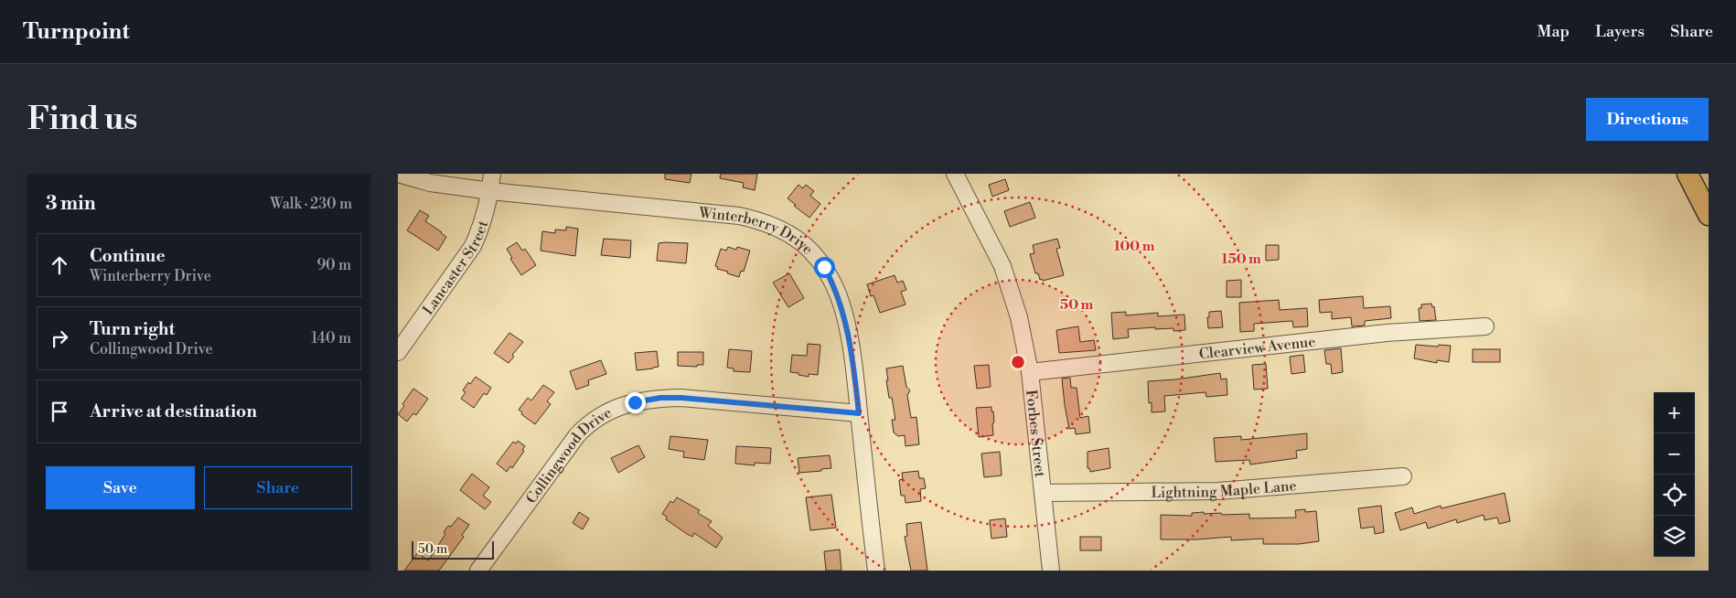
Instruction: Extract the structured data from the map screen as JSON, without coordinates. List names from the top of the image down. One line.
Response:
{"streets":{"street":["Winterberry Drive","Lancaster Street","Clearview Avenue","Forbes Street","Collingwood Drive","Lightning Maple Lane"]},"crossings":[["Winterberry Drive","Lancaster Street"],["Winterberry Drive","Collingwood Drive"],["Clearview Avenue","Forbes Street"],["Forbes Street","Lightning Maple Lane"]],"scale_bar":"50 m","page":{"header":"Turnpoint","nav":["Map","Layers","Share"],"buttons":["Directions",["Save","Share"]],"title":"Find us","heading":["3 min","Walk · 230 m"],"list":[["Continue","Winterberry Drive","90 m"],["Turn right","Collingwood Drive","140 m"],"Arrive at destination"],"map_buttons":["+","−"],"scale":"50 m"},"rings":["100 m","150 m","50 m"]}
